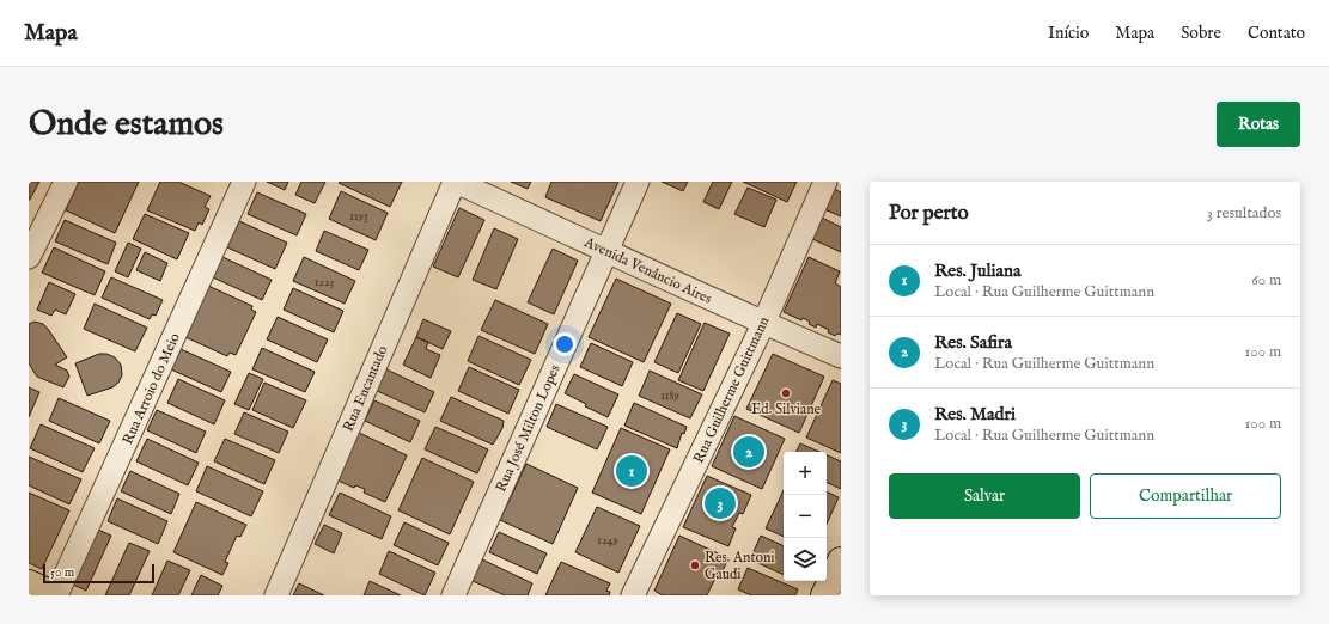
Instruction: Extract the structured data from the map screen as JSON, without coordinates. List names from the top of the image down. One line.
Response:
{"streets":{"street":["Avenida Venâncio Aires","Rua Arroio do Meio","Rua Encantado","Rua Guilherme Guittmann","Rua José Milton Lopes"]},"crossings":[["Avenida Venâncio Aires","Rua Encantado"],["Avenida Venâncio Aires","Rua Guilherme Guittmann"],["Avenida Venâncio Aires","Rua José Milton Lopes"]],"places":["Ed. Silviane","Res. Antoni Gaudi"],"house_numbers":["1193","1225","1189","1249"],"scale_bar":"50 m","page":{"header":"Mapa","nav":["Início","Mapa","Sobre","Contato"],"buttons":["Rotas",["Salvar","Compartilhar"]],"title":"Onde estamos","heading":["Por perto","3 resultados"],"list":[{"mark":"1","name":"Res. Juliana","note":"Local · Rua Guilherme Guittmann","value":"60 m"},{"mark":"2","name":"Res. Safira","note":"Local · Rua Guilherme Guittmann","value":"100 m"},{"mark":"3","name":"Res. Madri","note":"Local · Rua Guilherme Guittmann","value":"100 m"}],"pins":["2","1","3"],"map_buttons":["+","−"],"scale":"50 m"}}
